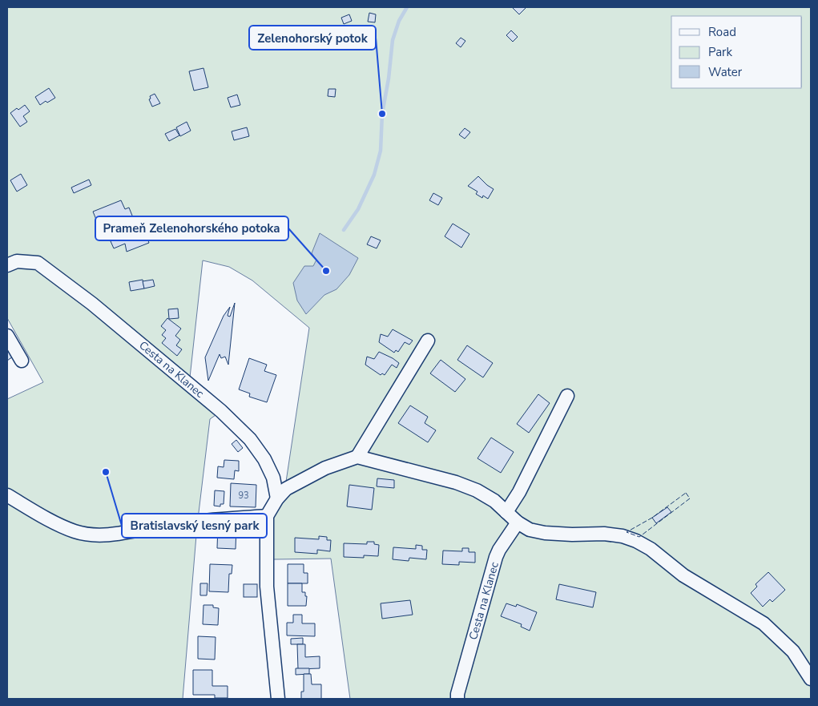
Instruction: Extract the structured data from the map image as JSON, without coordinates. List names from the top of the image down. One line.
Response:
{"streets":{"street":["Cesta na Klanec"]},"places":["Zelenohorský potok","Prameň Zelenohorského potoka","Bratislavský lesný park"],"house_numbers":["93"],"legend":["Road","Park","Water"]}
